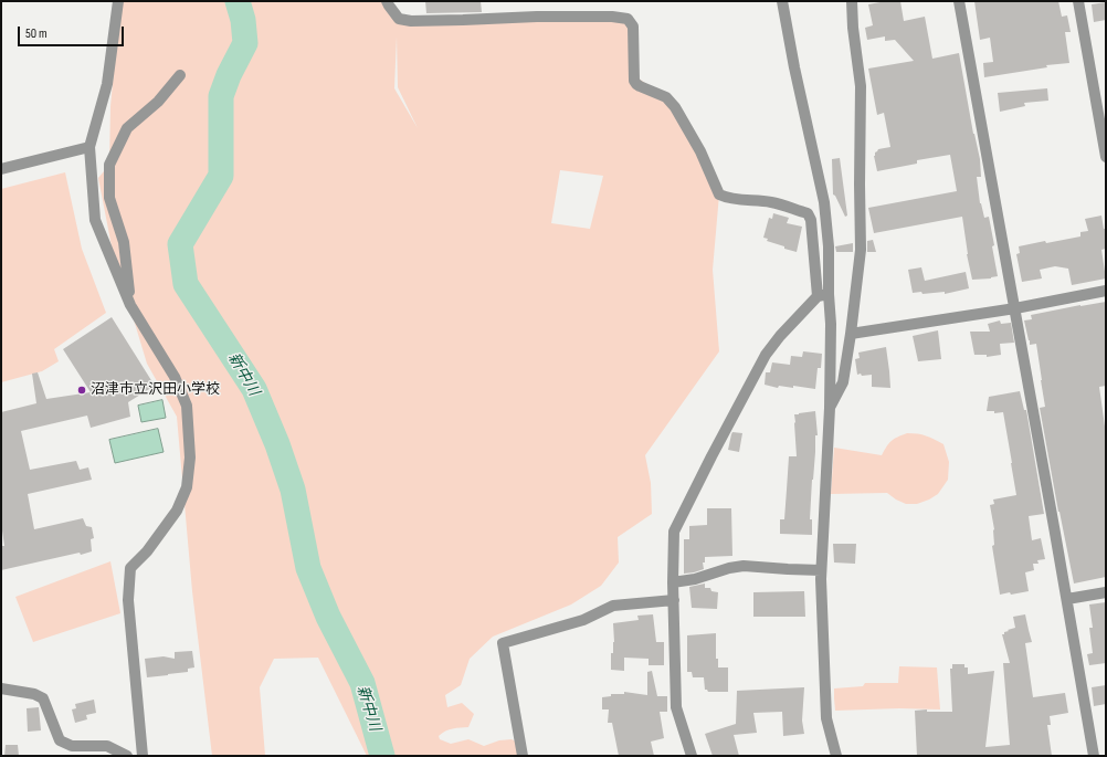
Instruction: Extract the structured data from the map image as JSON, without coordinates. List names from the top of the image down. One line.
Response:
{"water":["新中川"],"places":["沼津市立沢田小学校"],"scale_bar":"50 m"}
